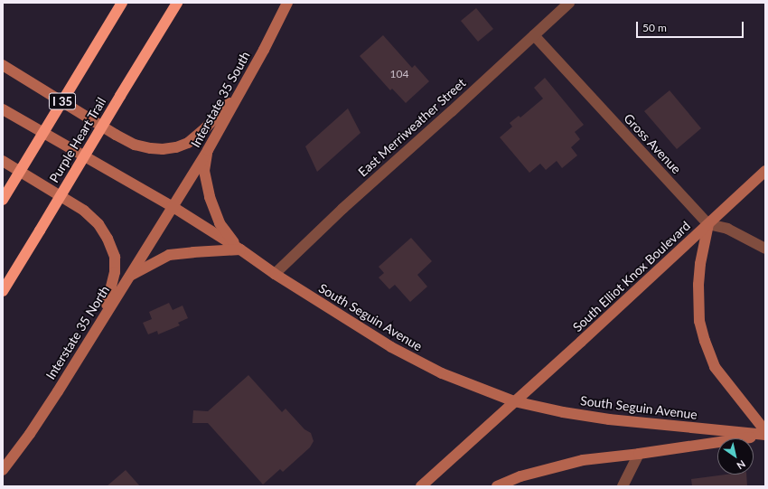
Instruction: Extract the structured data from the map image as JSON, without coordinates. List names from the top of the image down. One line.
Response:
{"streets":{"highway":["I 35","Purple Heart Trail"],"main road":["Interstate 35 South","South Elliot Knox Boulevard","South Seguin Avenue","Interstate 35 North"],"street":["East Merriweather Street","Gross Avenue"]},"crossings":[["Interstate 35 South","South Seguin Avenue"],["Interstate 35 South","Interstate 35 North"],["East Merriweather Street","Gross Avenue"],["East Merriweather Street","South Seguin Avenue"],["Gross Avenue","South Elliot Knox Boulevard"],["South Elliot Knox Boulevard","South Seguin Avenue"],["South Seguin Avenue","Interstate 35 North"]],"house_numbers":["104"],"scale_bar":"50 m","north":"bottom right"}
